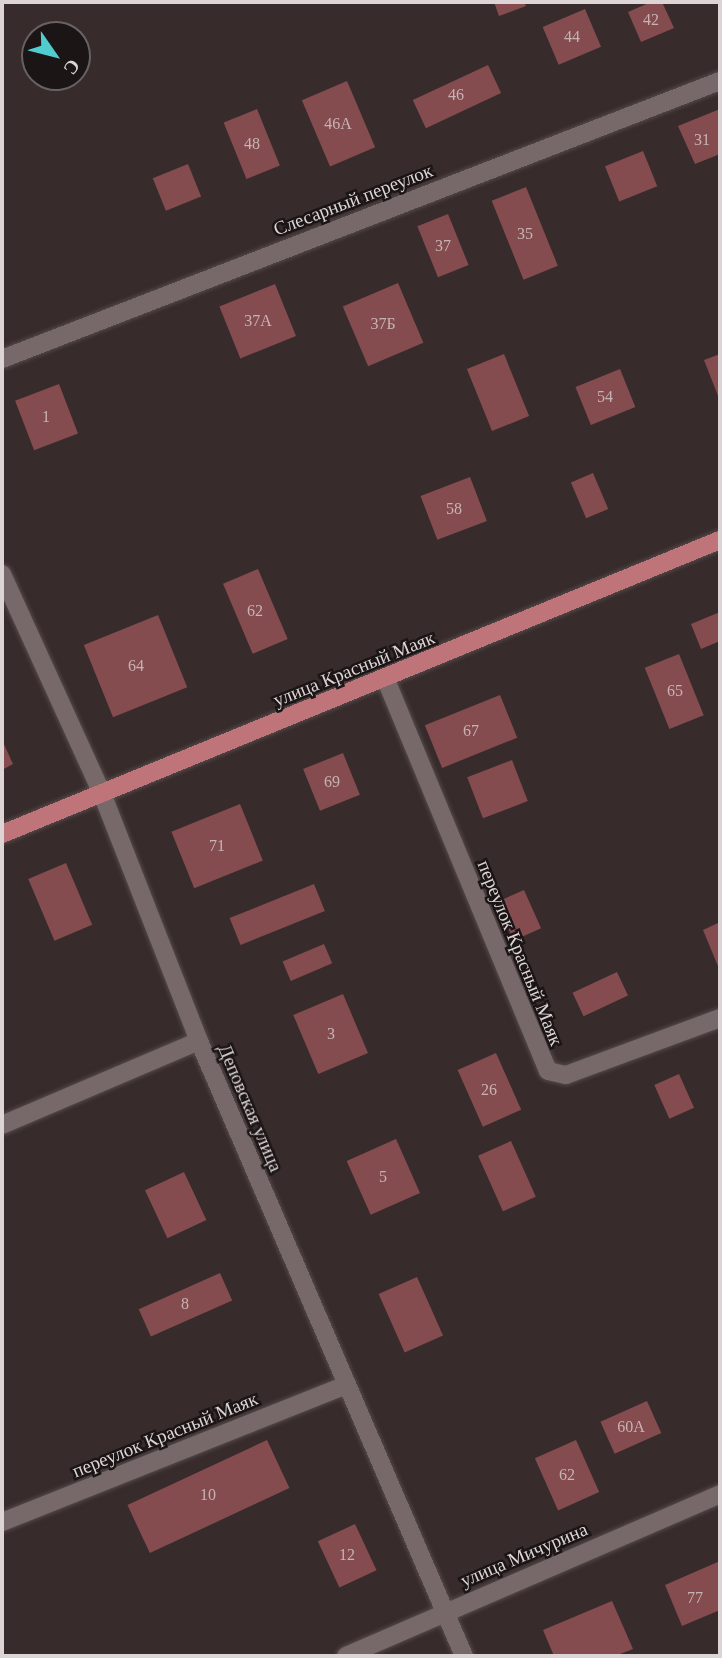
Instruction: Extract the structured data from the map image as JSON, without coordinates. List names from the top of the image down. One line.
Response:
{"streets":{"main road":["улица Красный Маяк"],"street":["Слесарный переулок","переулок Красный Маяк","Деповская улица","улица Мичурина"]},"crossings":[["улица Красный Маяк","переулок Красный Маяк"],["улица Красный Маяк","Деповская улица"],["переулок Красный Маяк","Деповская улица"],["Деповская улица","улица Мичурина"]],"house_numbers":["42","44","46","46А","31","48","35","37","37А","37Б","54","1","58","62","64","65","67","69","71","3","26","5","8","60А","62","10","12","77"],"north":"bottom right"}
